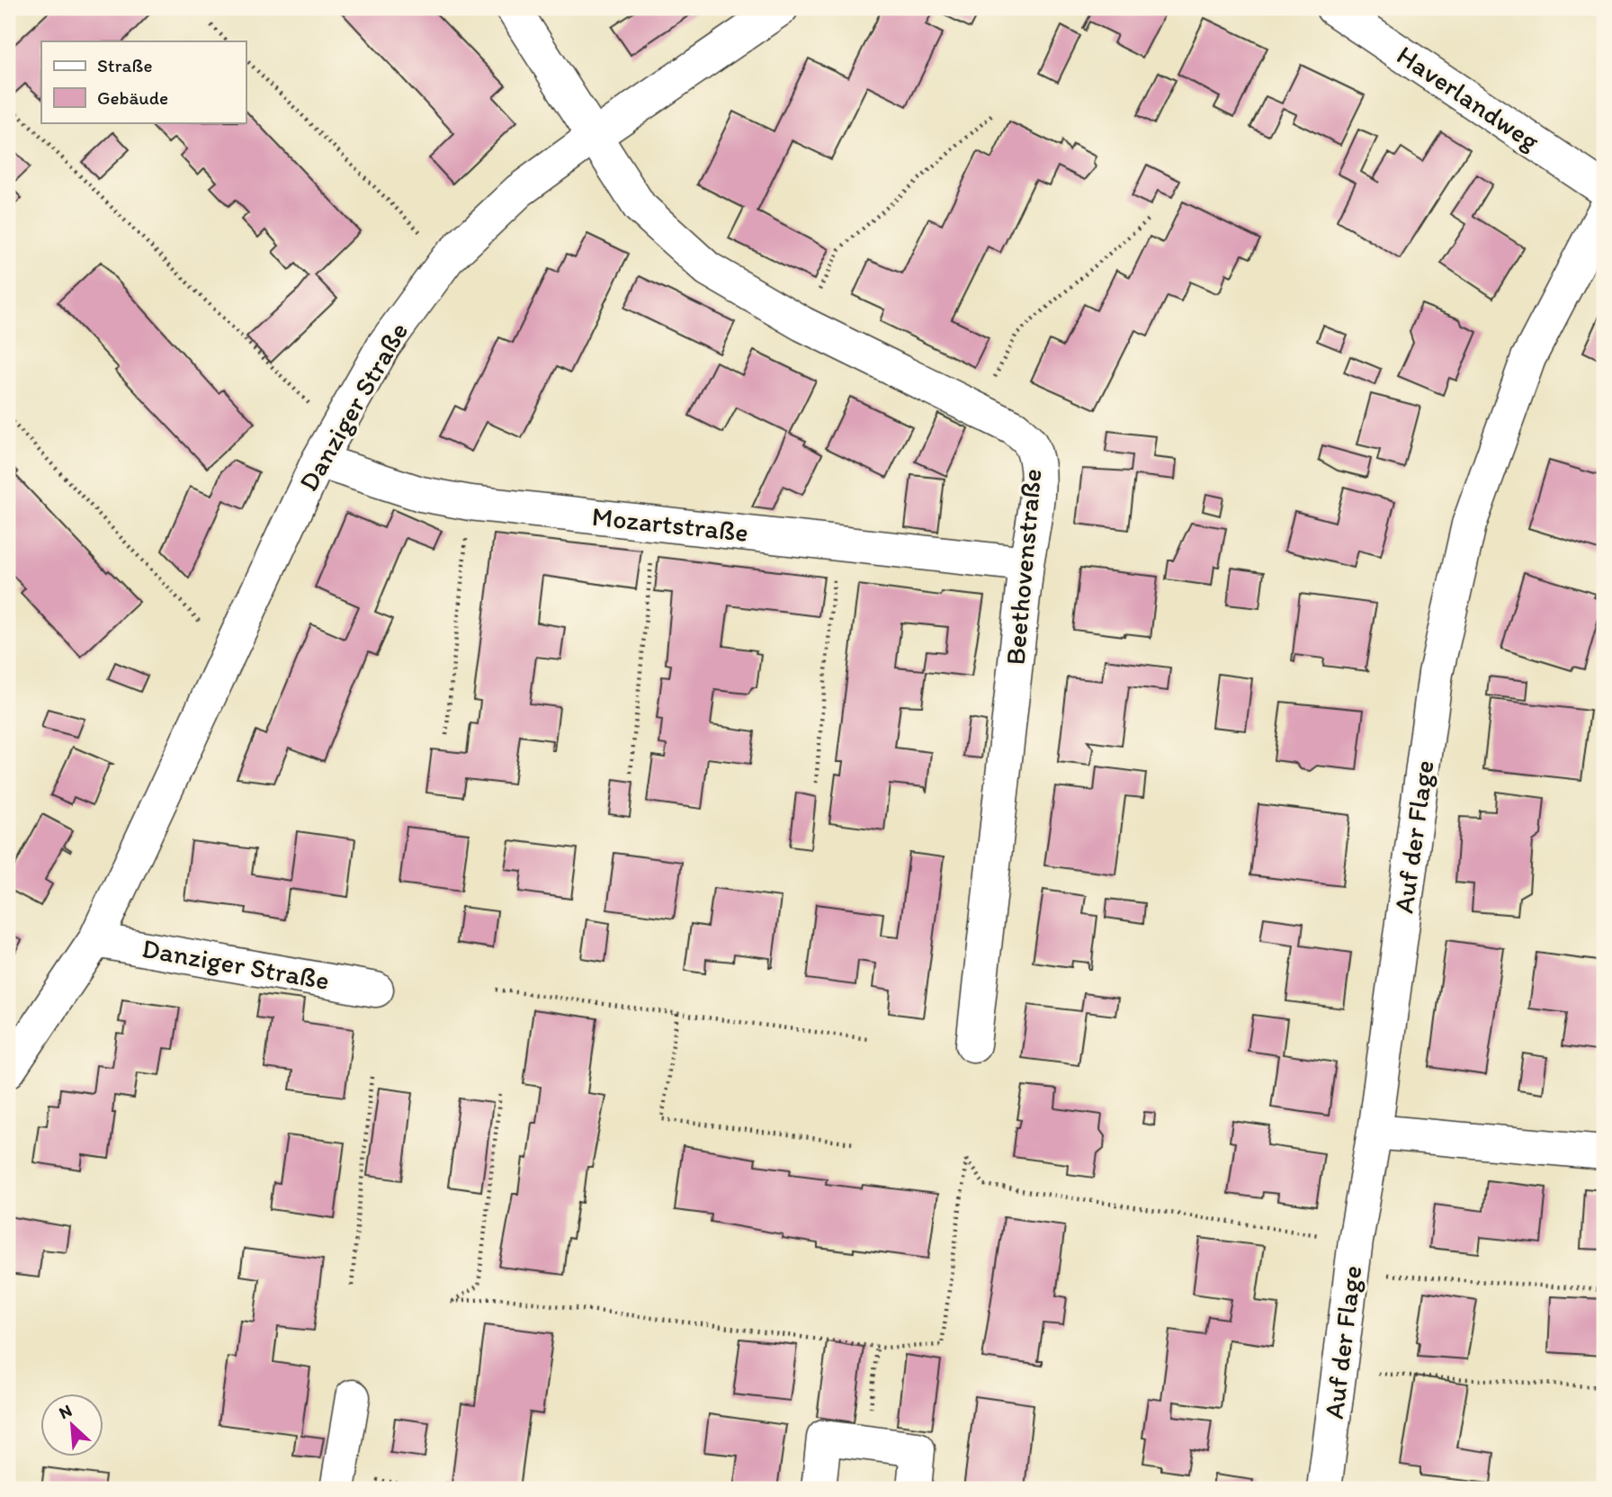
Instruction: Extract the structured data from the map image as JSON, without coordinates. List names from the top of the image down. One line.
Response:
{"streets":{"street":["Haverlandweg","Danziger Straße","Mozartstraße","Beethovenstraße","Auf der Flage"]},"crossings":[["Danziger Straße","Mozartstraße"],["Danziger Straße","Beethovenstraße"],["Mozartstraße","Beethovenstraße"]],"legend":["Straße","Gebäude"],"north":"top left"}
